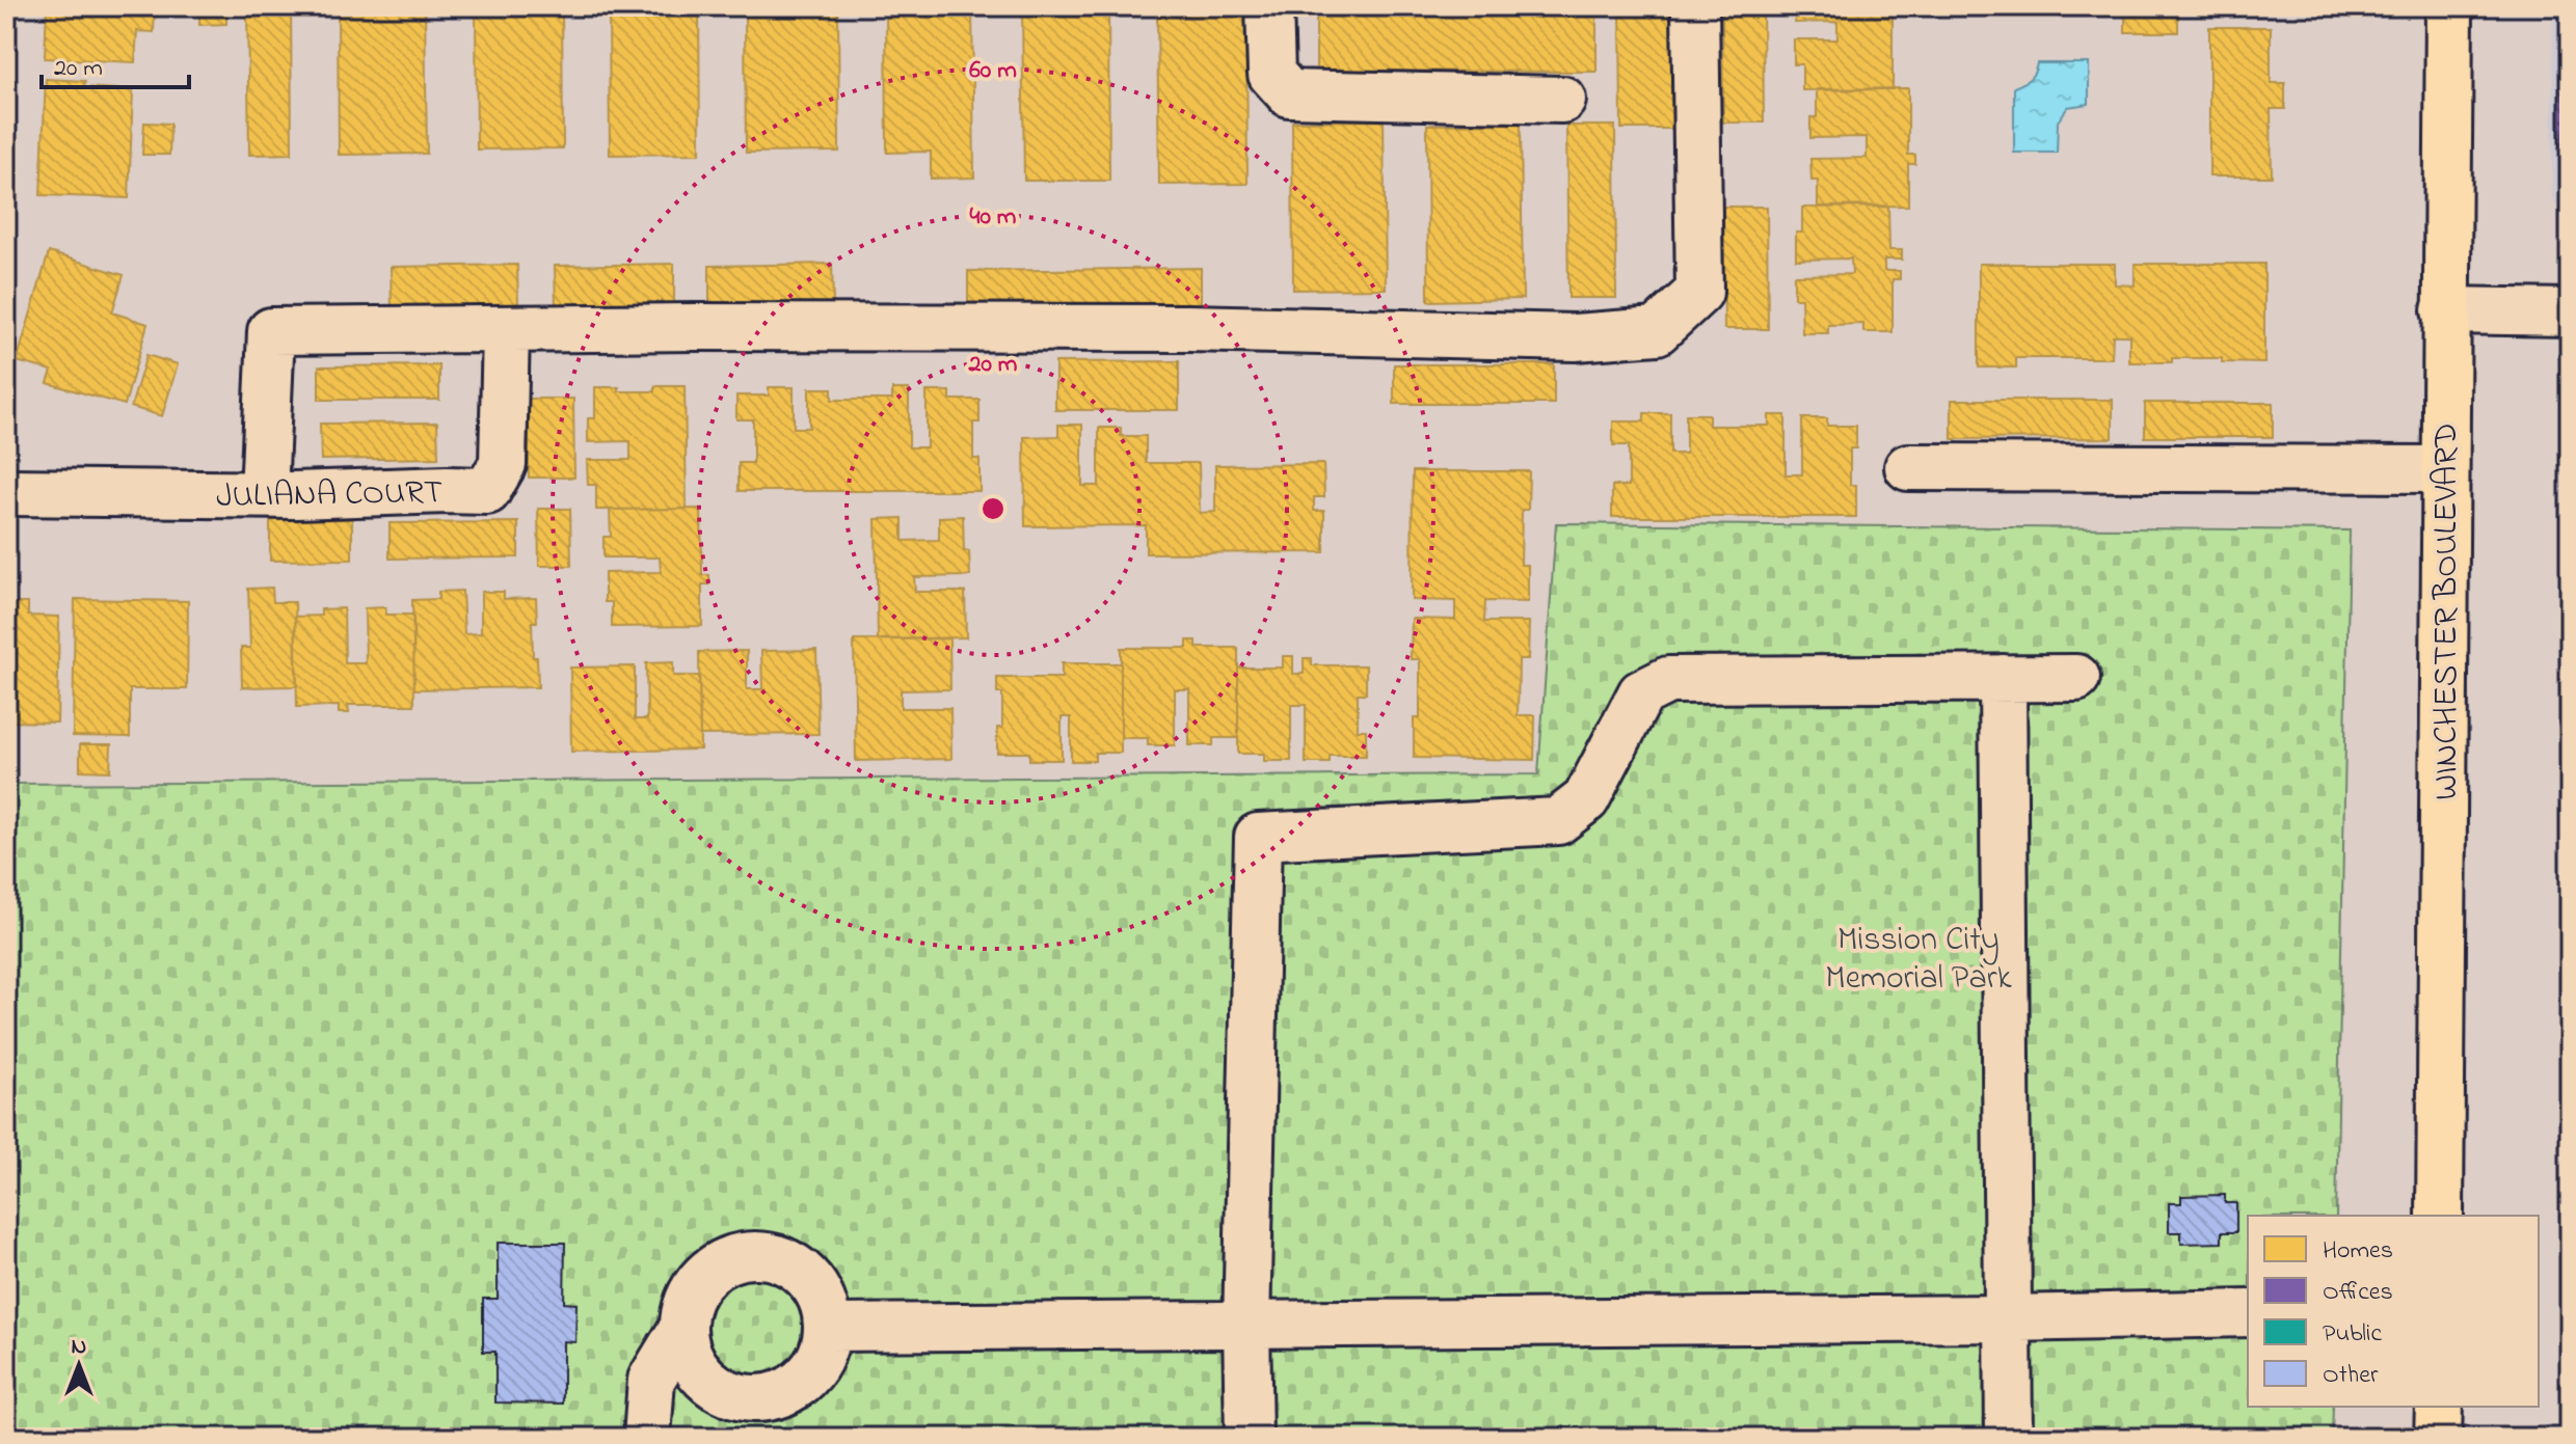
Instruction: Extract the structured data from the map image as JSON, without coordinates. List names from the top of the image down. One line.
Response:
{"streets":{"main road":["WINCHESTER BOULEVARD"],"street":["JULIANA COURT"]},"parks":["Mission City Memorial Park"],"legend":["Homes","Offices","Public","Other"],"scale_bar":"20 m","north":"top","rings":["60 m","40 m","20 m"]}
